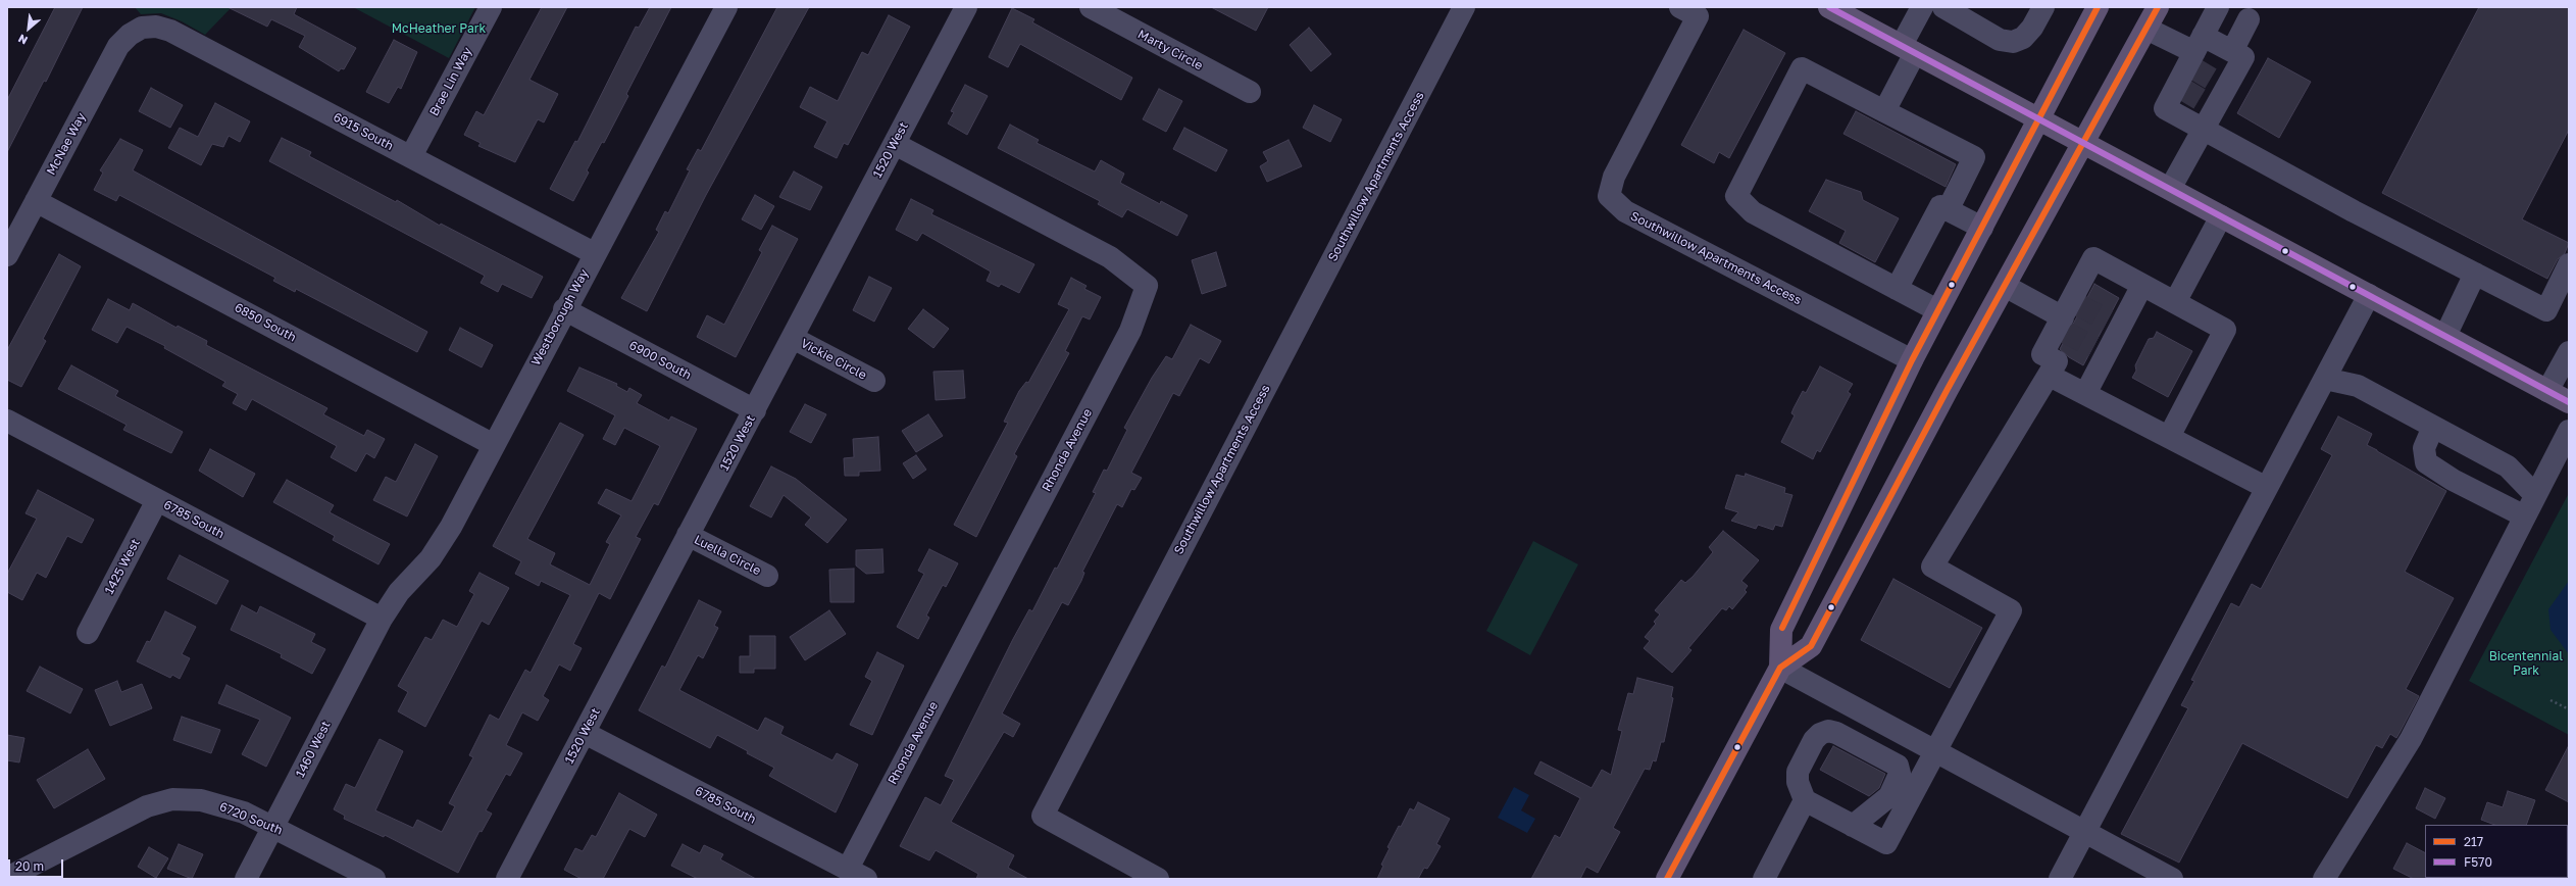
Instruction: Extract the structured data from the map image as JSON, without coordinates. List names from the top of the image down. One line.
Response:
{"streets":{"street":["Marty Circle","Brae Lin Way","6915 South","McNae Way","1520 West","Southwillow Apartments Access","Westborough Way","6850 South","Vickie Circle","6900 South","Rhonda Avenue","6785 South","Luella Circle","1425 West","1460 West","6720 South"]},"crossings":[["Brae Lin Way","6915 South"],["6915 South","McNae Way"],["6915 South","Westborough Way"],["McNae Way","6850 South"],["1520 West","Vickie Circle"],["1520 West","6900 South"],["1520 West","Rhonda Avenue"],["1520 West","6785 South"],["1520 West","Luella Circle"],["Westborough Way","6850 South"],["Westborough Way","6900 South"],["Westborough Way","6785 South"],["Westborough Way","1460 West"],["Rhonda Avenue","6785 South"],["6785 South","1425 West"],["6785 South","1460 West"],["1460 West","6720 South"]],"parks":["McHeather Park","Bicentennial Park"],"lines":["transit line 217","transit line F570"],"legend":["217","F570"],"scale_bar":"20 m","north":"bottom left"}
